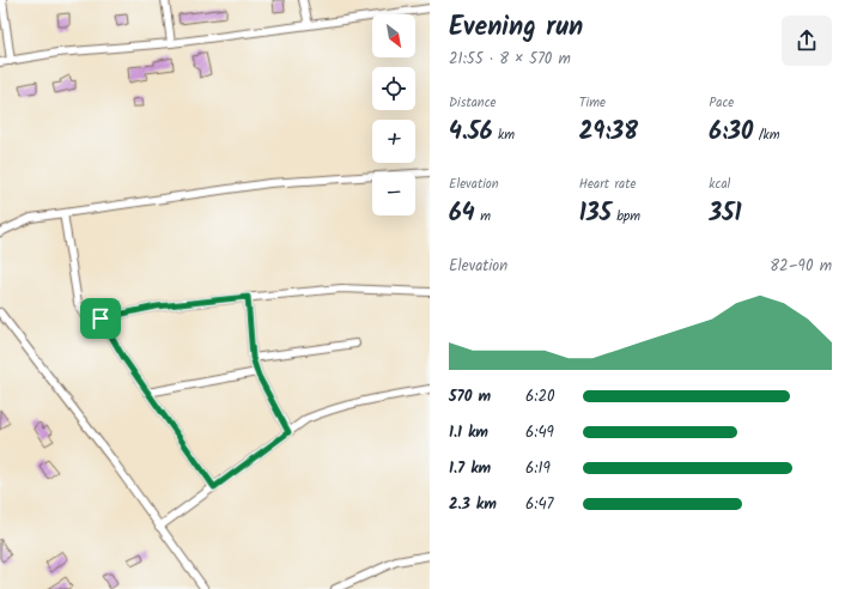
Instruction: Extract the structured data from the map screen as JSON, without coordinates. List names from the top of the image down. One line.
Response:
{"north":"bottom right","page":{"heading":["Evening run","21:55 · 8 × 570 m"],"map_buttons":["+","−"],"stats":[["Distance","4.56 km"],["Time","29:38"],["Pace","6:30 /km"],["Elevation","64 m"],["Heart rate","135 bpm"],["kcal","351"]],"chart":["Elevation","82–90 m"],"list":[{"name":"570 m","note":"6:20"},{"name":"1.1 km","note":"6:49"},{"name":"1.7 km","note":"6:19"},{"name":"2.3 km","note":"6:47"}]}}
